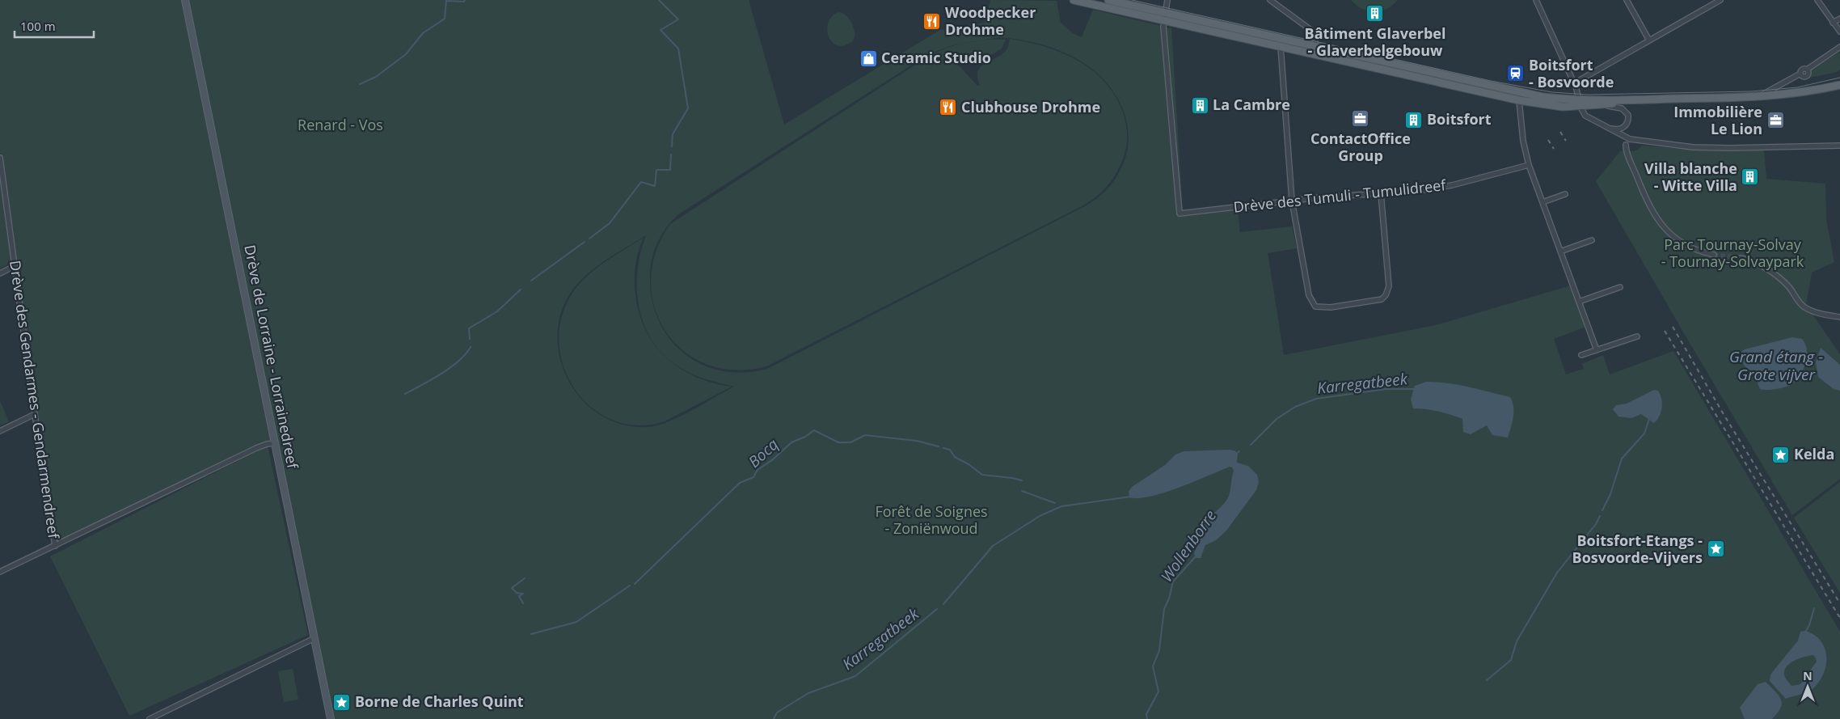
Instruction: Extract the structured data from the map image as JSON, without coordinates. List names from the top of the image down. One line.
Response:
{"streets":{"main road":["Drève de Lorraine - Lorrainedreef"],"street":["Drève des Tumuli - Tumulidreef","Drève des Gendarmes - Gendarmendreef"]},"water":["Grand étang - Grote vijver","Karregatbeek","Bocq","Wollenborre"],"parks":["Renard - Vos","Parc Tournay-Solvay - Tournay-Solvaypark","Forêt de Soignes - Zoniënwoud"],"places":{"building":["Bâtiment Glaverbel - Glaverbelgebouw","La Cambre","Boitsfort","Villa blanche - Witte Villa"],"restaurant":["Woodpecker Drohme","Clubhouse Drohme"],"shop":["Ceramic Studio"],"station":["Boitsfort - Bosvoorde"],"office":["ContactOffice Group","Immobilière Le Lion"],"place":["Kelda","Boitsfort-Etangs - Bosvoorde-Vijvers","Borne de Charles Quint"]},"scale_bar":"100 m","north":"top"}
